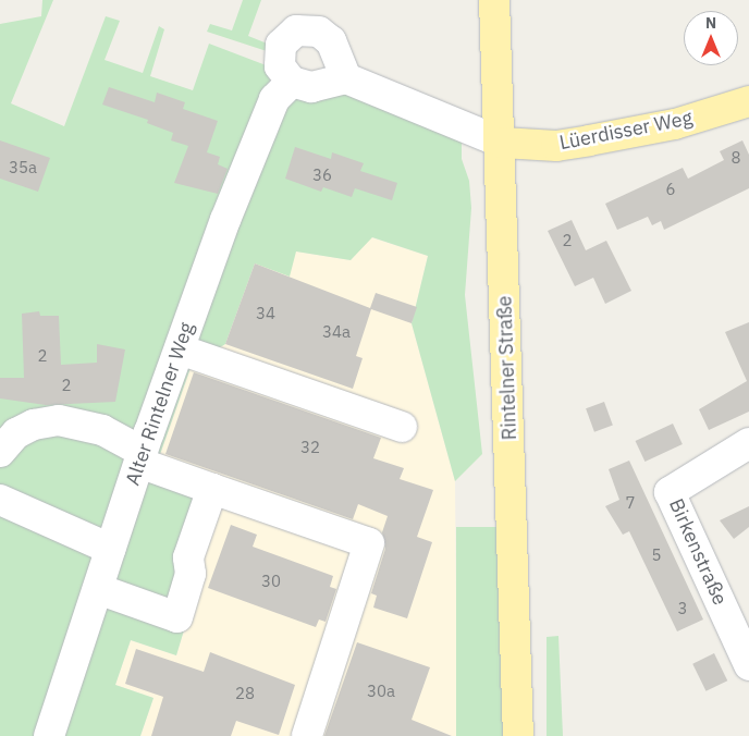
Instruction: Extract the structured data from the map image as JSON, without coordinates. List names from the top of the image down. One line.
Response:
{"streets":{"main road":["Lüerdisser Weg","Rintelner Straße"],"street":["Alter Rintelner Weg","Birkenstraße"]},"crossings":[["Lüerdisser Weg","Rintelner Straße"]],"house_numbers":["8","35a","36","6","2","34","34a","2","2","32","7","5","30","3","30a","28"],"north":"top"}
